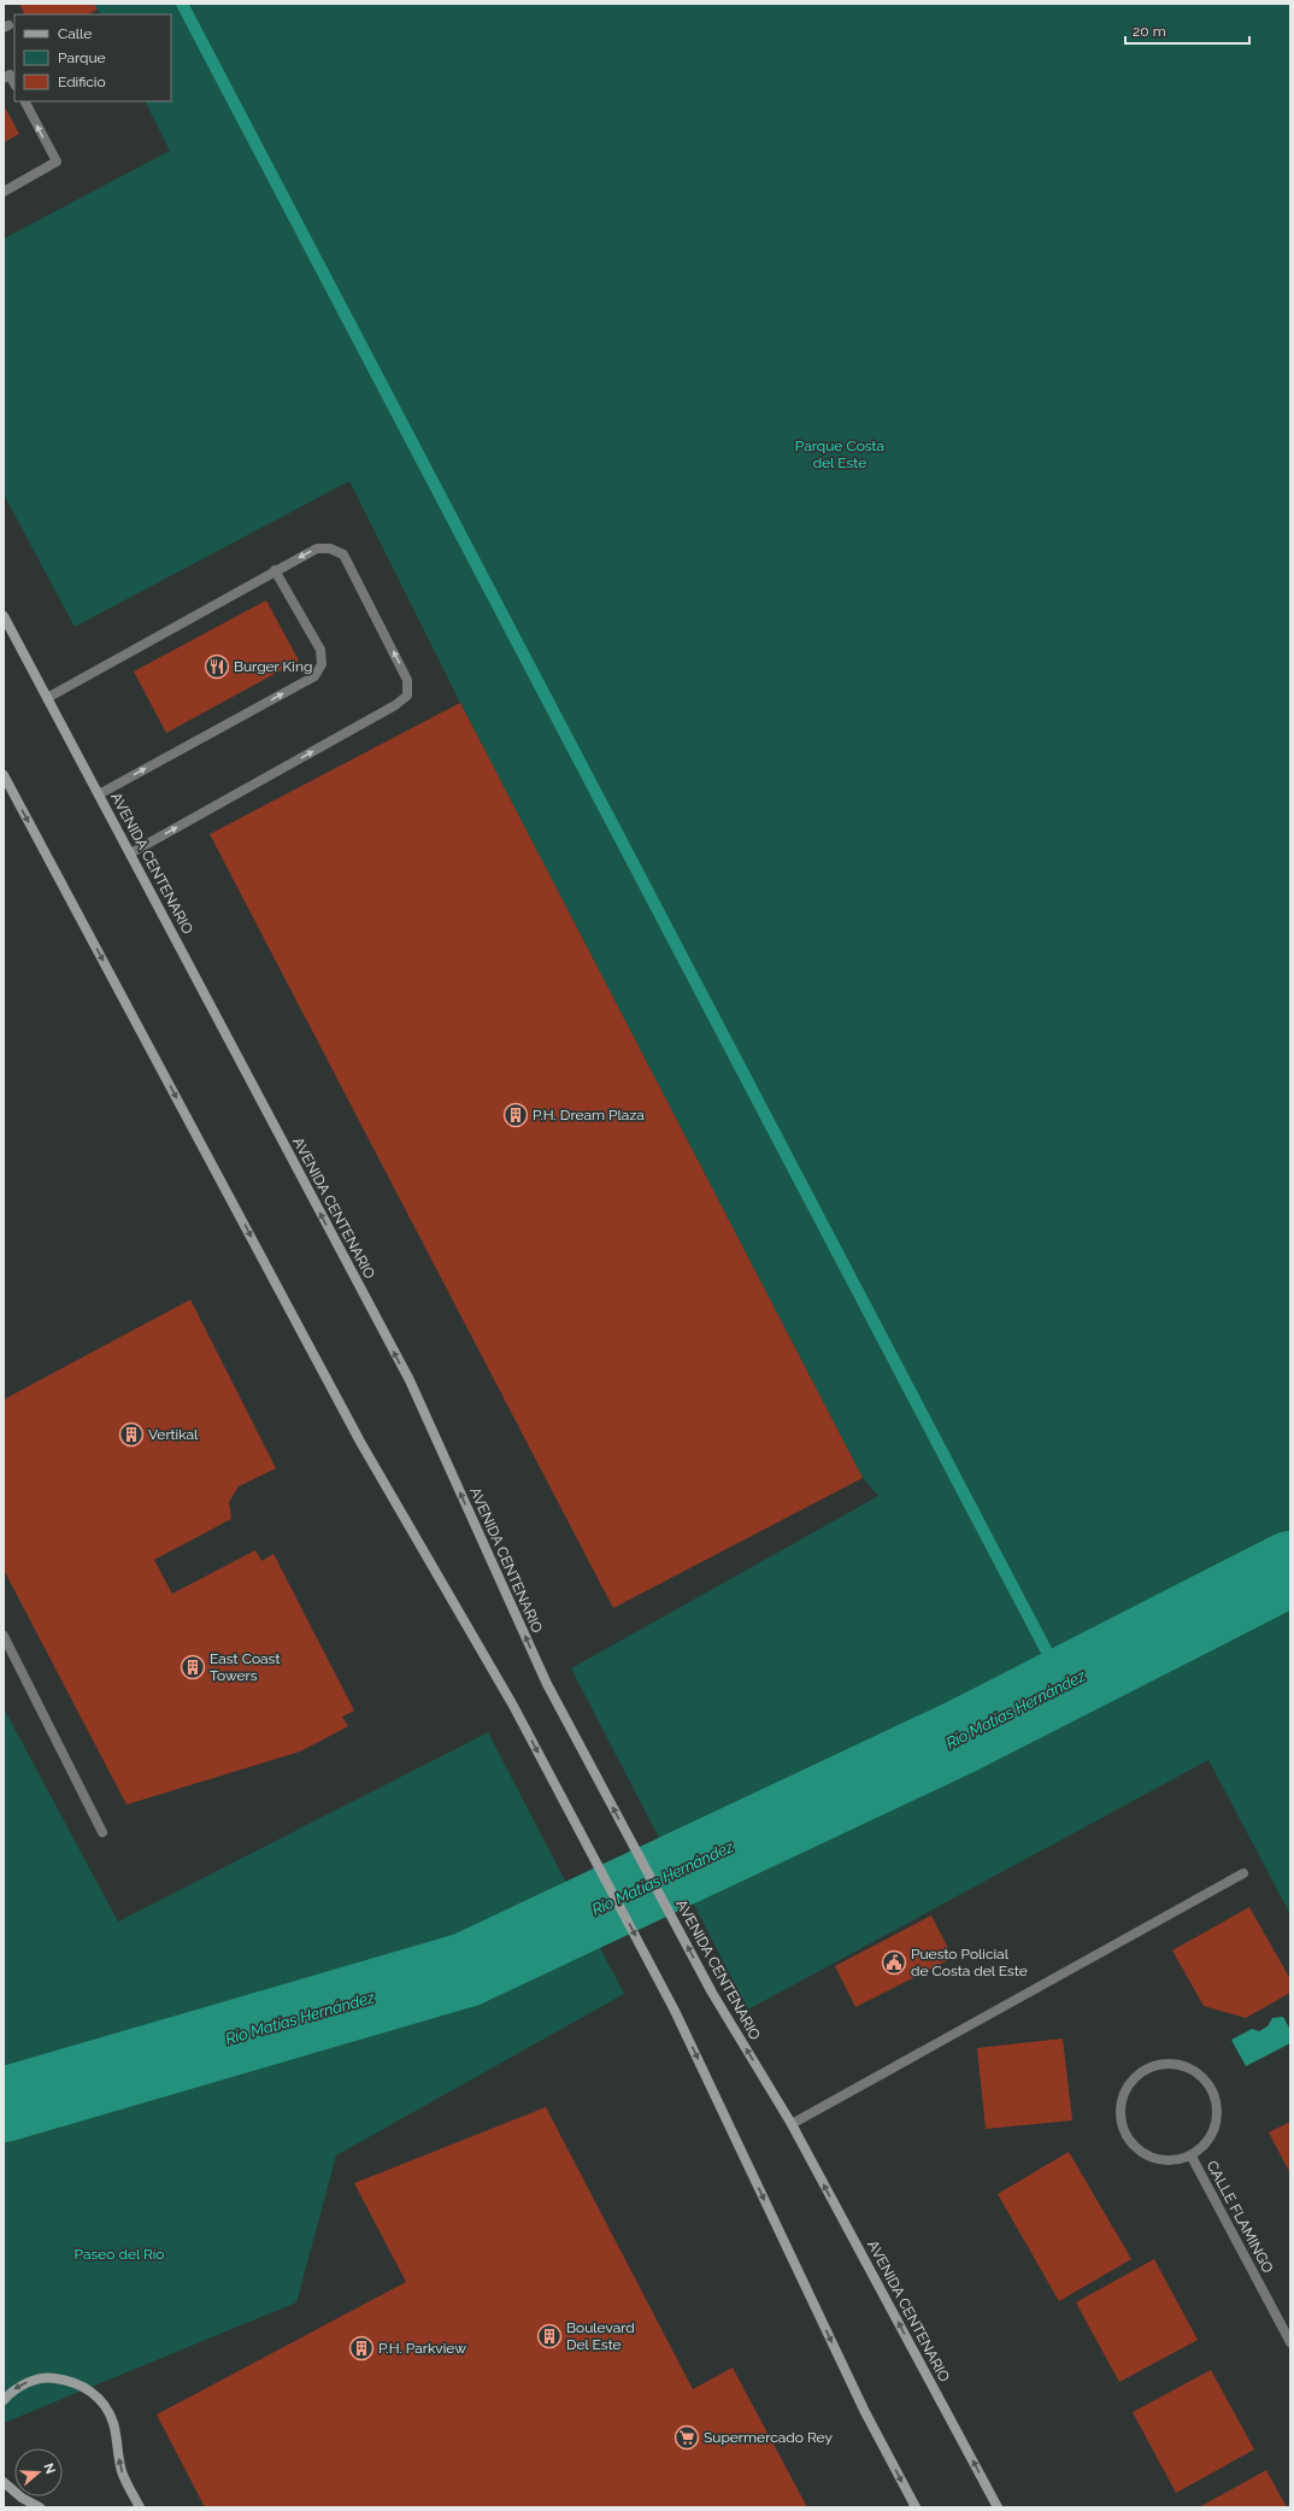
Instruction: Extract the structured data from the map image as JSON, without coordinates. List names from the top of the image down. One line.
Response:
{"streets":{"main road":["AVENIDA CENTENARIO"],"street":["CALLE FLAMINGO"]},"water":["Río Matías Hernández"],"parks":["Parque Costa del Este","Paseo del Río"],"places":{"restaurant":["Burger King"],"building":["P.H. Dream Plaza","Vertikal","East Coast Towers","Boulevard Del Este","P.H. Parkview"],"public building":["Puesto Policial de Costa del Este"],"supermarket":["Supermercado Rey"]},"legend":["Calle","Parque","Edificio"],"scale_bar":"20 m","north":"right"}
